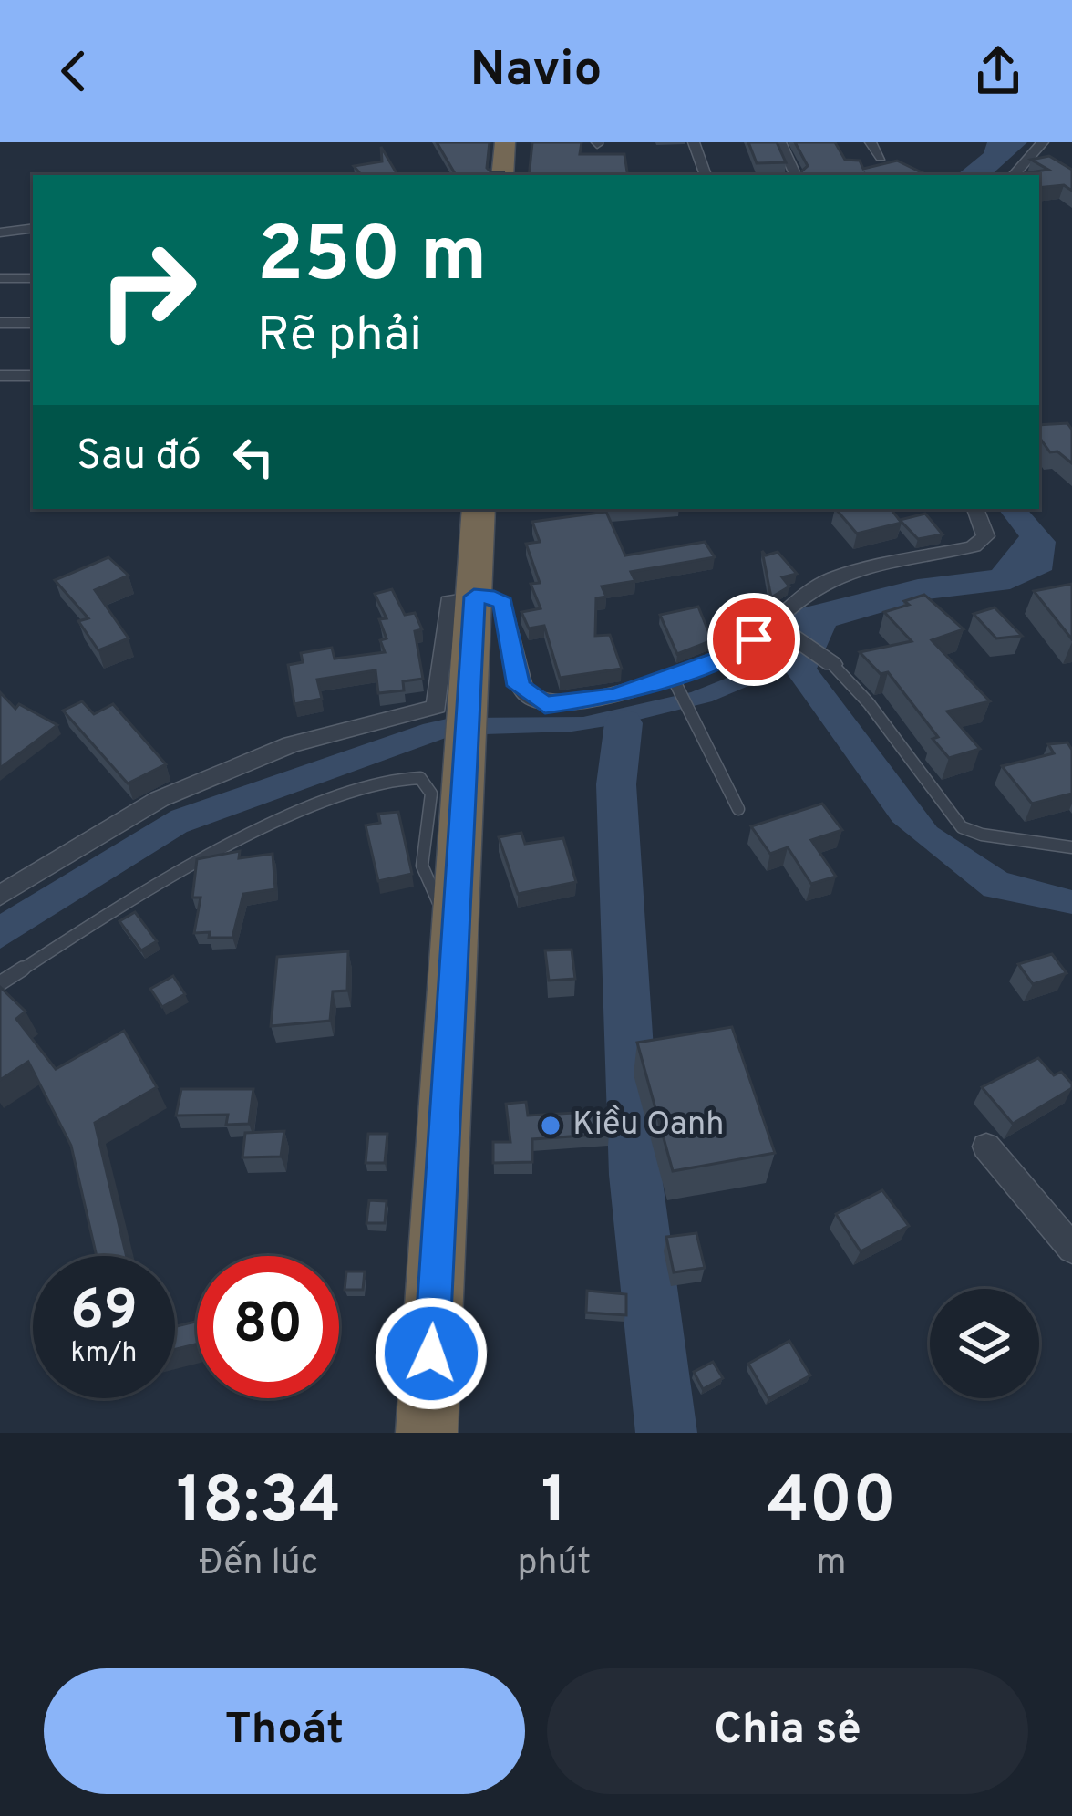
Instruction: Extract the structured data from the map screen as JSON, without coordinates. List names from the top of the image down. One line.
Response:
{"places":["Kiều Oanh"],"page":{"header":"Navio","turn":["250 m","Rẽ phải"],"then":"Sau đó","speed":"69 km/h","limit":"80","eta":["18:34","Đến lúc","1","phút","400","m"],"buttons":["Thoát","Chia sẻ"]}}
